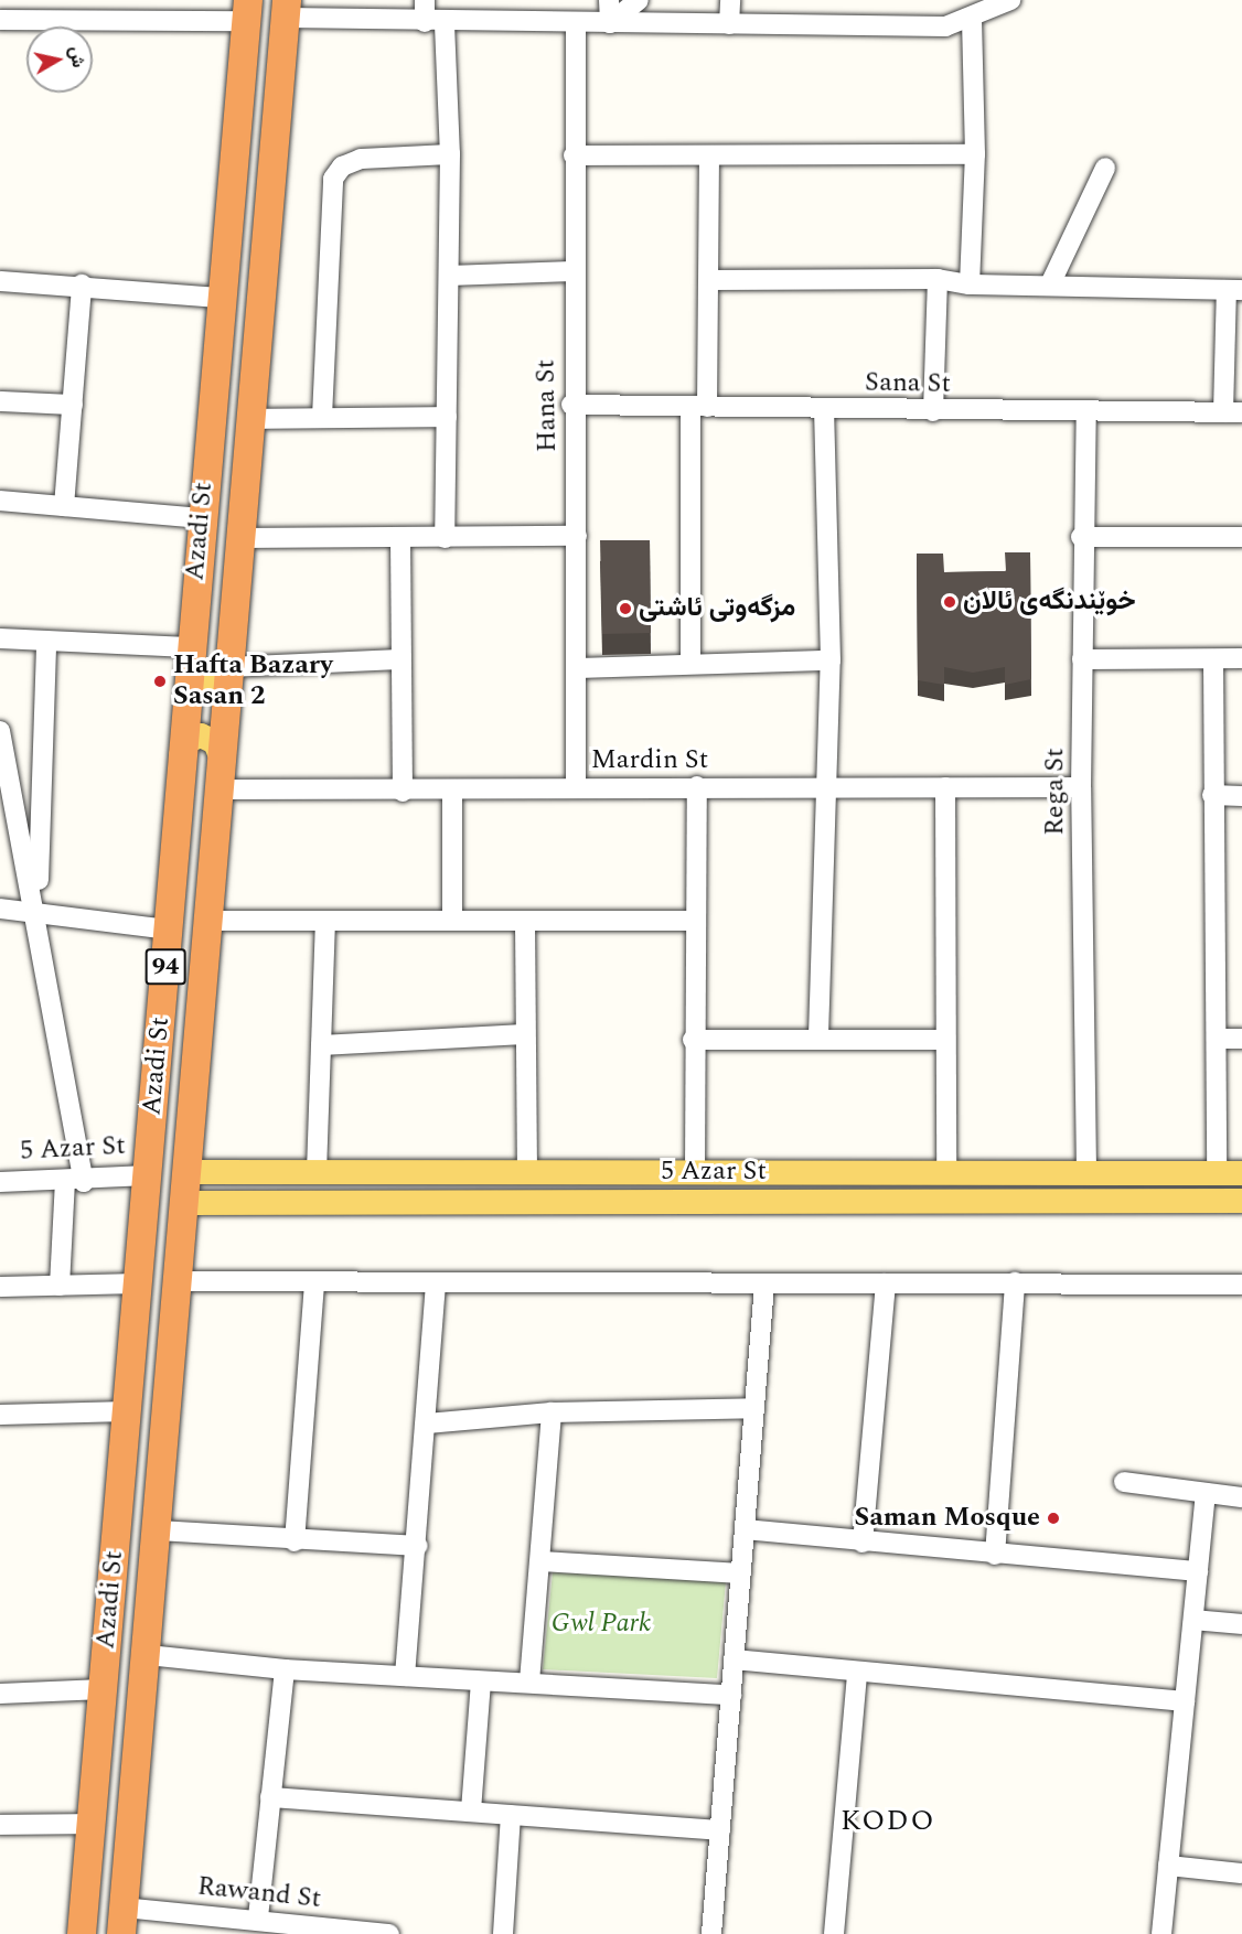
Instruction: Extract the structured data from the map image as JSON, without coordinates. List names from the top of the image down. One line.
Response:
{"streets":{"highway":["Azadi St","94"],"main road":["5 Azar St"],"street":["Sana St","Hana St","Mardin St","Rega St","Rawand St"]},"crossings":[["Sana St","Hana St"],["Sana St","Rega St"],["Hana St","Mardin St"],["Azadi St","Mardin St"],["Azadi St","5 Azar St"],["Azadi St","Rawand St"],["Mardin St","Rega St"],["Rega St","5 Azar St"]],"districts":["KODO"],"parks":["Gwl Park"],"places":["خوێندنگەی ئالان","مزگەوتی ئاشتی","Hafta Bazary Sasan 2","Saman Mosque"],"north":"right"}
